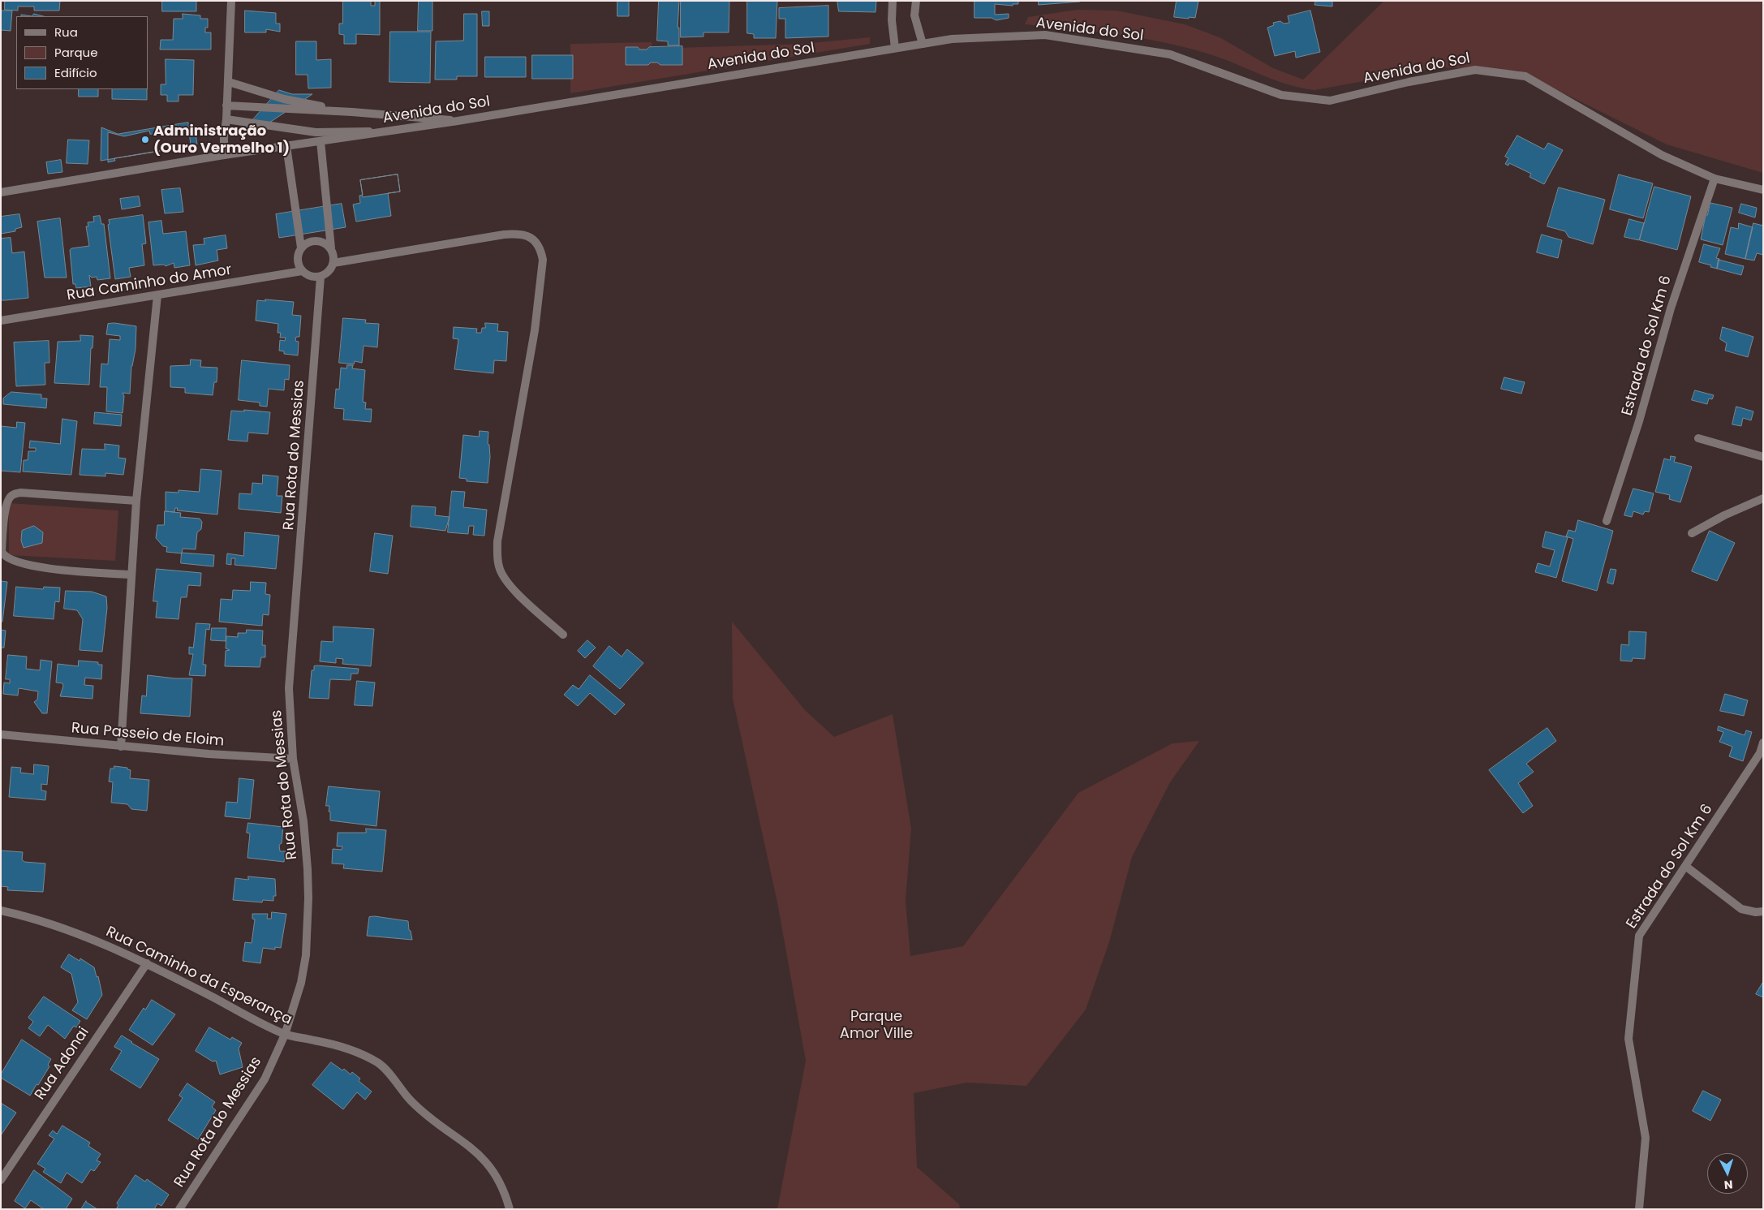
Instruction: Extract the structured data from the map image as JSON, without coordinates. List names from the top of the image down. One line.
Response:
{"streets":{"street":["Avenida do Sol","Rua Caminho do Amor","Estrada do Sol Km 6","Rua Rota do Messias","Rua Passeio de Eloim","Rua Caminho da Esperança","Rua Adonai"]},"crossings":[["Avenida do Sol","Estrada do Sol Km 6"],["Rua Caminho do Amor","Rua Rota do Messias"],["Rua Rota do Messias","Rua Passeio de Eloim"],["Rua Rota do Messias","Rua Caminho da Esperança"],["Rua Caminho da Esperança","Rua Adonai"]],"parks":["Parque Amor Ville"],"places":["Administração (Ouro Vermelho 1)"],"legend":["Rua","Parque","Edifício"],"north":"bottom"}
